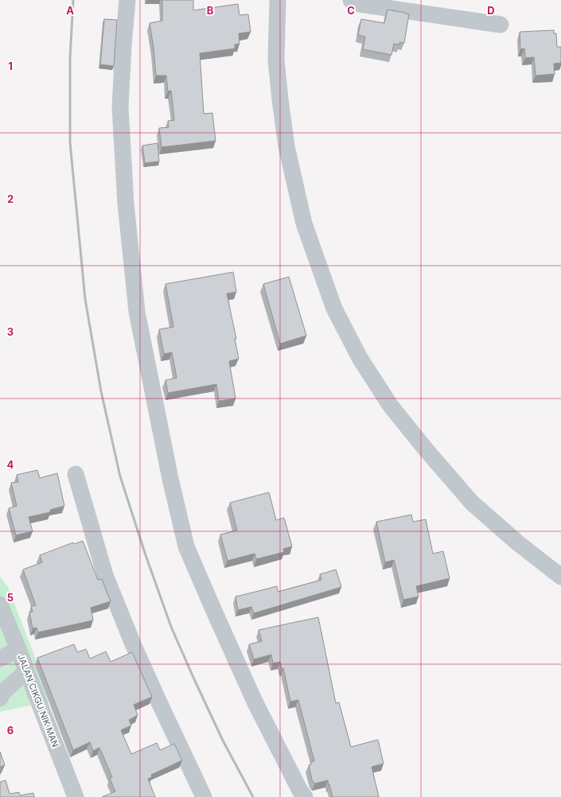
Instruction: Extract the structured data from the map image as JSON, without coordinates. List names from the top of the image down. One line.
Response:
{"streets":{"street":["JALAN CIKGU NIK MAN"]},"grid":{"columns":["A","B","C","D"],"rows":["1","2","3","4","5","6"]}}
